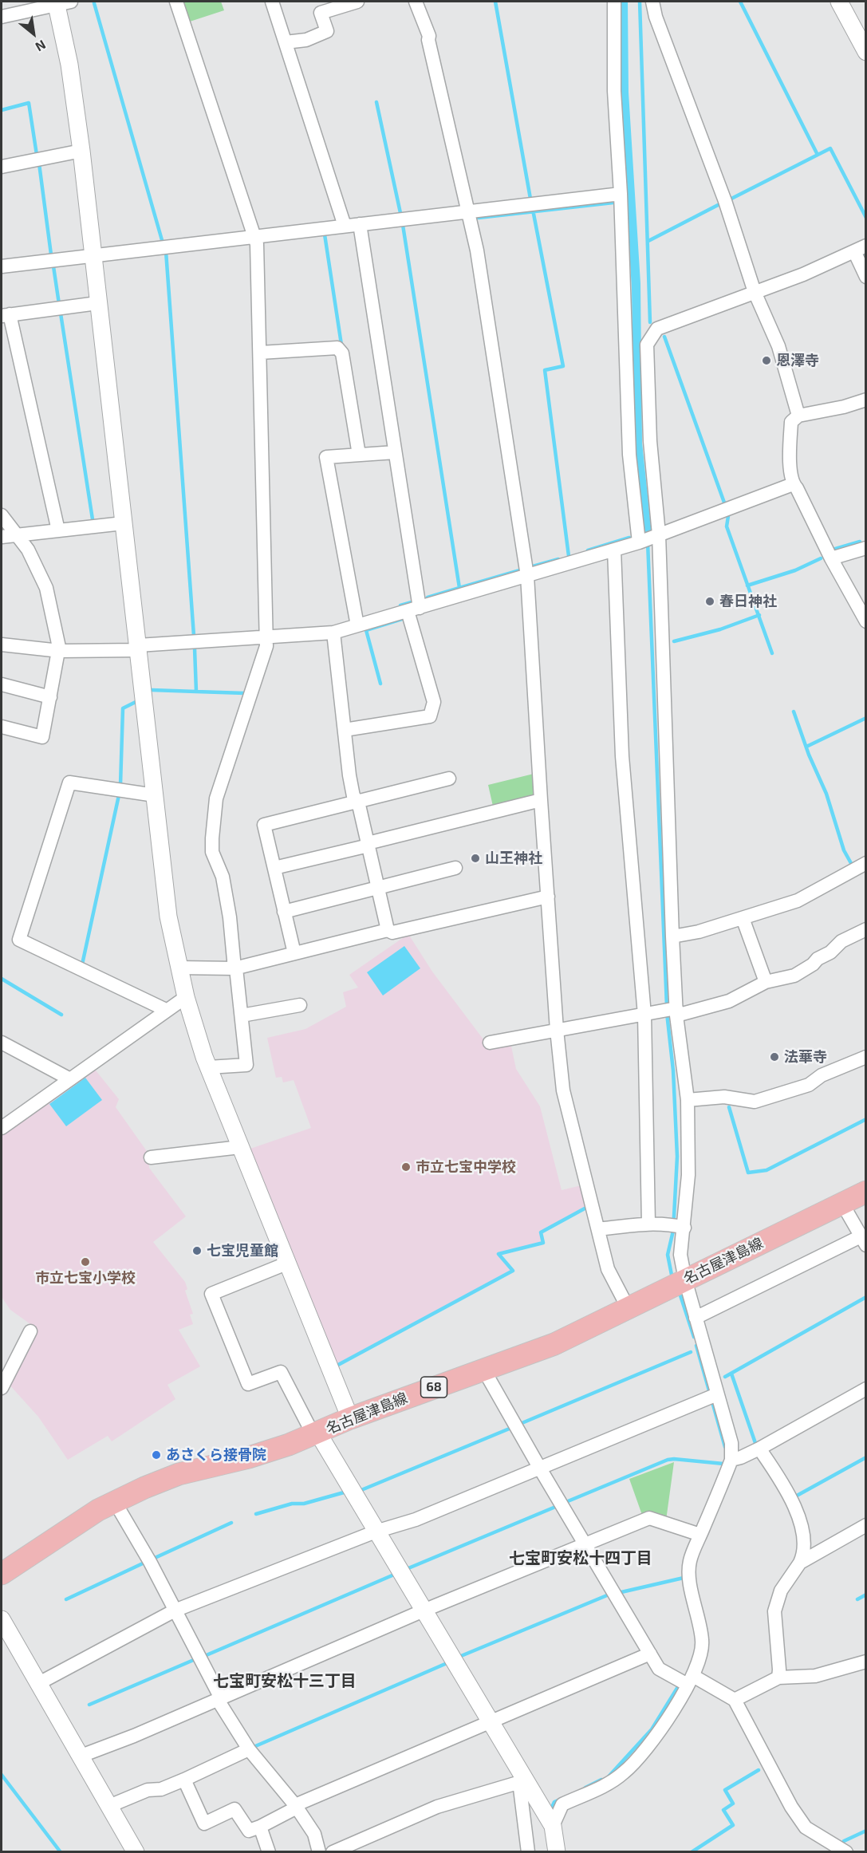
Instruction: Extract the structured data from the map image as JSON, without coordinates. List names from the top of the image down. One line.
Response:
{"streets":{"main road":["名古屋津島線","68"]},"districts":["七宝町安松十四丁目","七宝町安松十三丁目"],"places":["恩澤寺","春日神社","山王神社","法華寺","市立七宝中学校","七宝児童館","市立七宝小学校","あさくら接骨院"],"north":"bottom right"}
